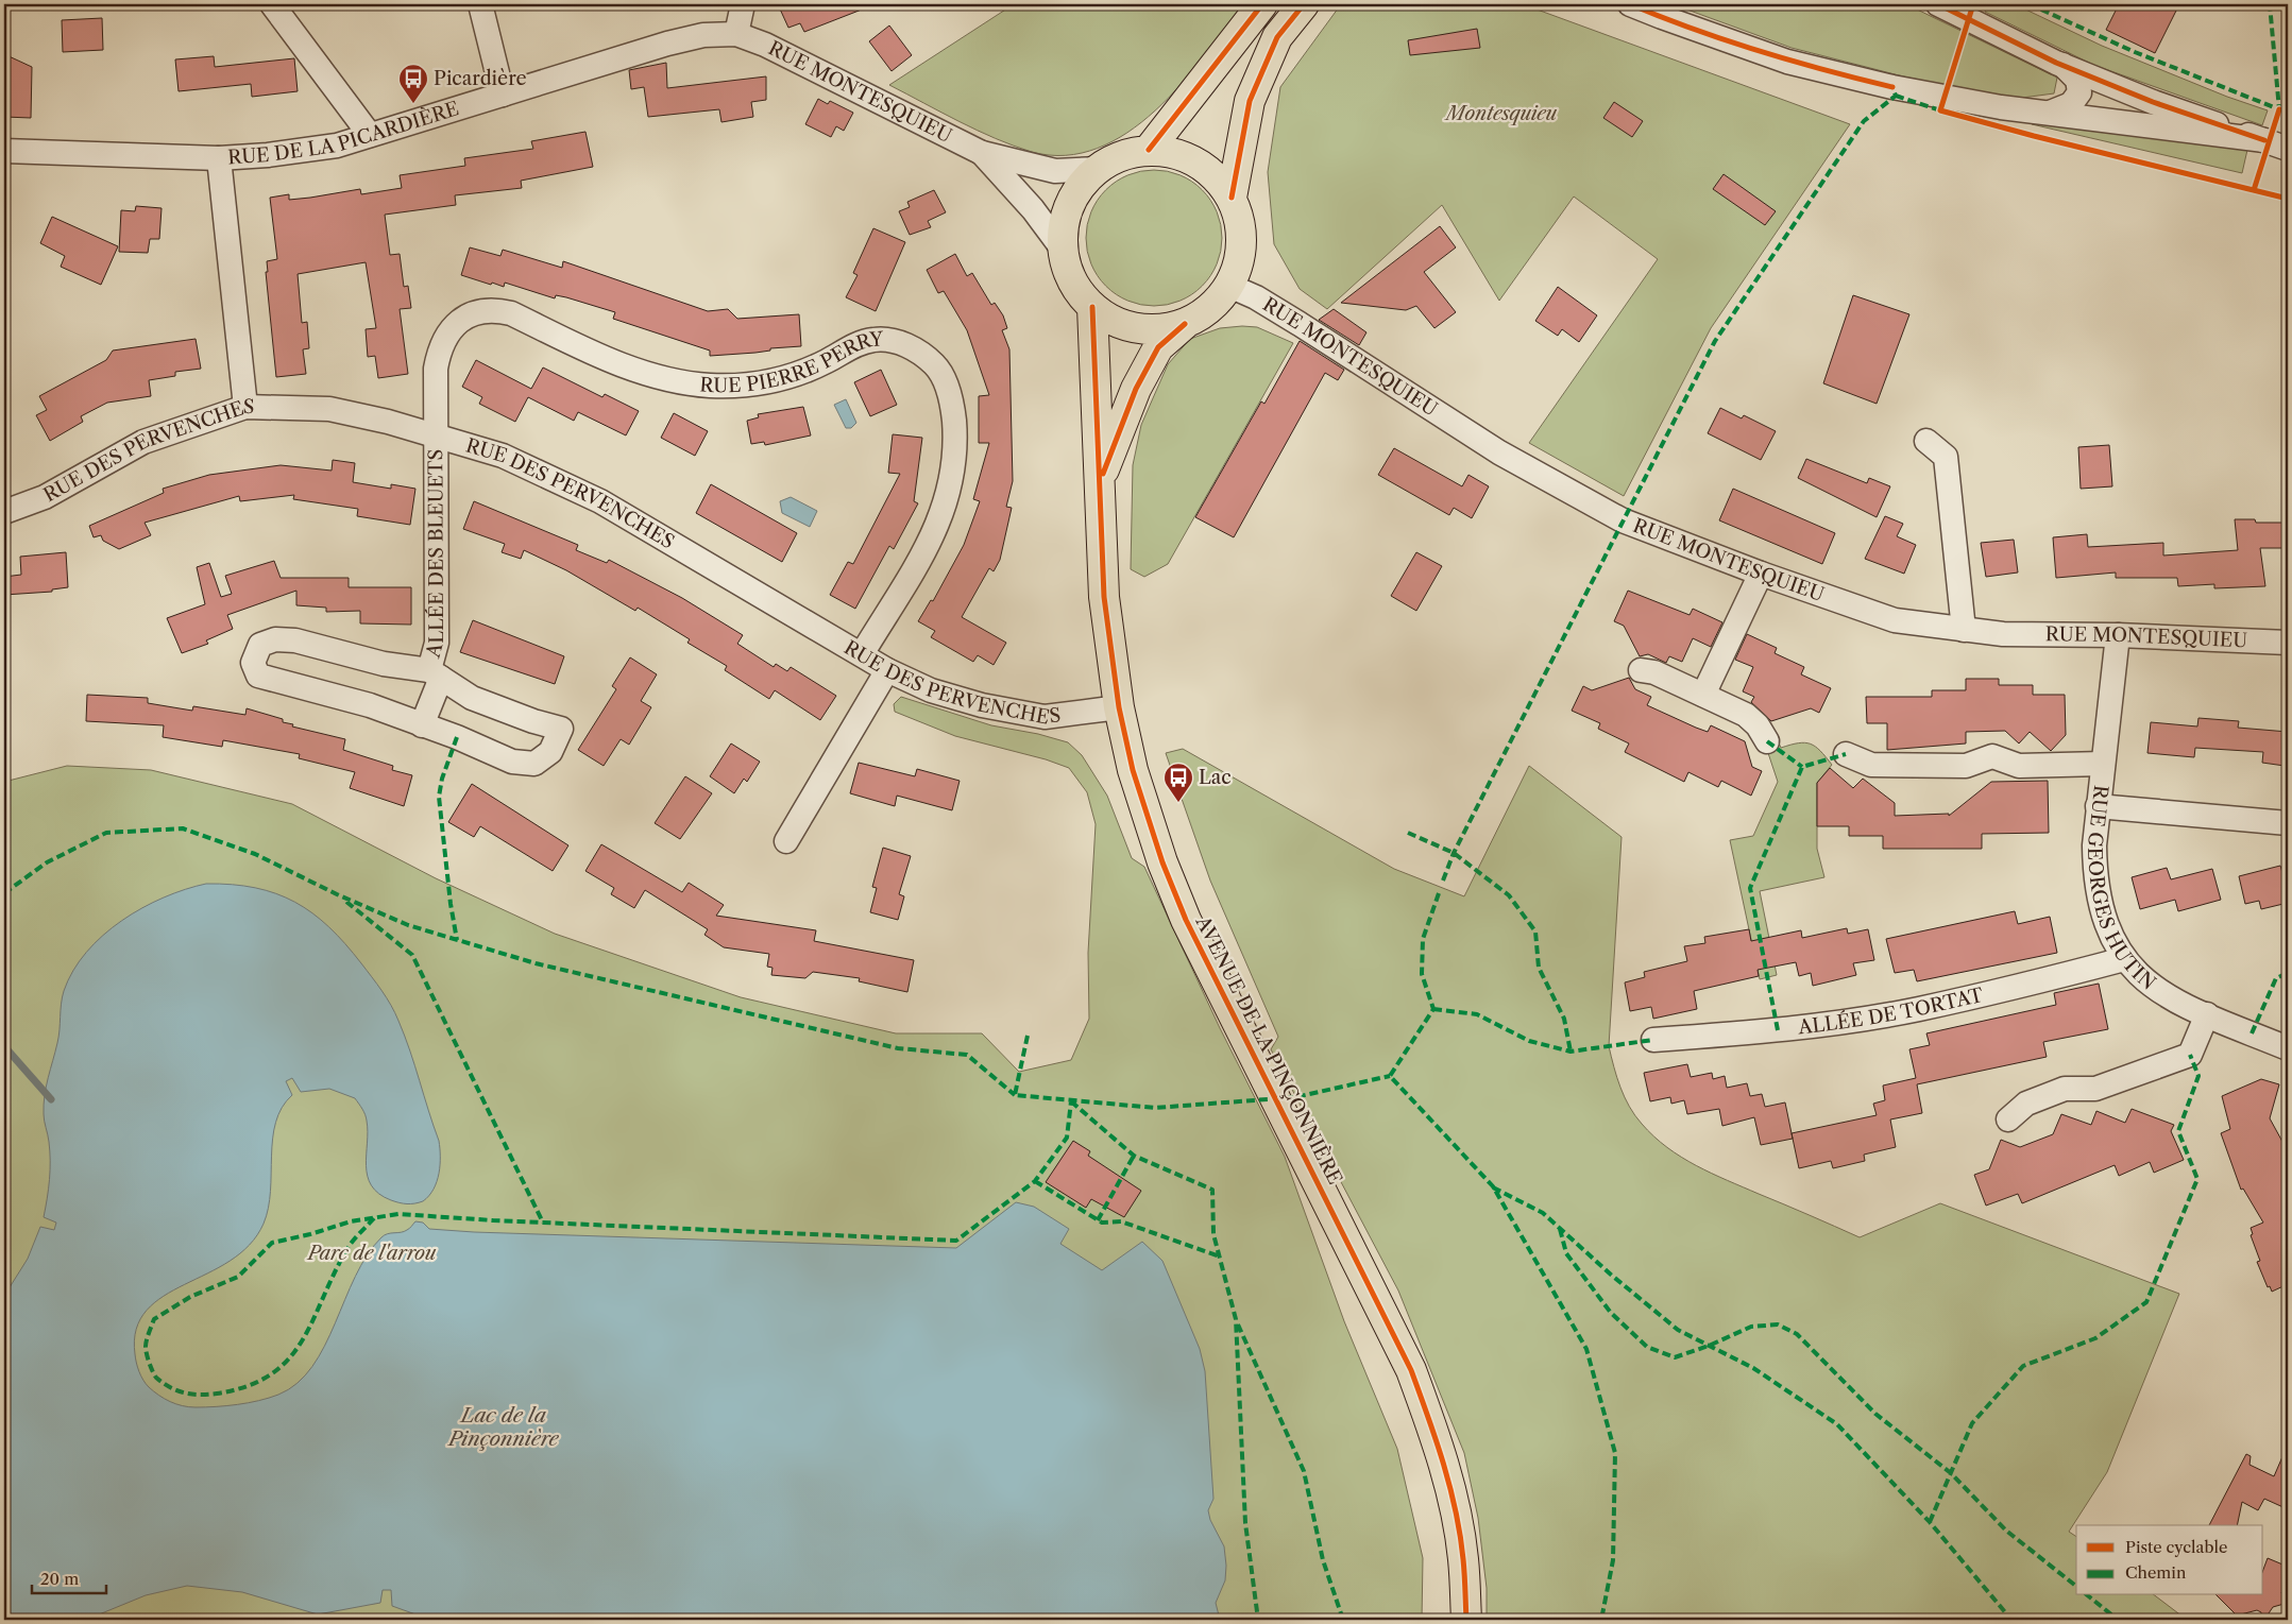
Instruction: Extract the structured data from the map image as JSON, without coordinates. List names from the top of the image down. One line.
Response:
{"streets":{"main road":["AVENUE DE LA PINÇONNIÈRE"],"street":["RUE MONTESQUIEU","RUE DE LA PICARDIÈRE","RUE PIERRE PERRY","RUE DES PERVENCHES","ALLÉE DES BLEUETS","RUE GEORGES HUTIN","ALLÉE DE TORTAT"]},"crossings":[["RUE MONTESQUIEU","RUE DE LA PICARDIÈRE"],["RUE MONTESQUIEU","RUE GEORGES HUTIN"],["RUE MONTESQUIEU","AVENUE DE LA PINÇONNIÈRE"],["RUE PIERRE PERRY","RUE DES PERVENCHES"],["RUE PIERRE PERRY","ALLÉE DES BLEUETS"],["RUE DES PERVENCHES","ALLÉE DES BLEUETS"],["RUE DES PERVENCHES","AVENUE DE LA PINÇONNIÈRE"],["RUE GEORGES HUTIN","ALLÉE DE TORTAT"]],"water":["Lac de la Pinçonnière"],"parks":["Montesquieu","Parc de l'arrou"],"places":{"bus stop":["Picardière","Lac"]},"legend":["Piste cyclable","Chemin"],"scale_bar":"20 m"}
